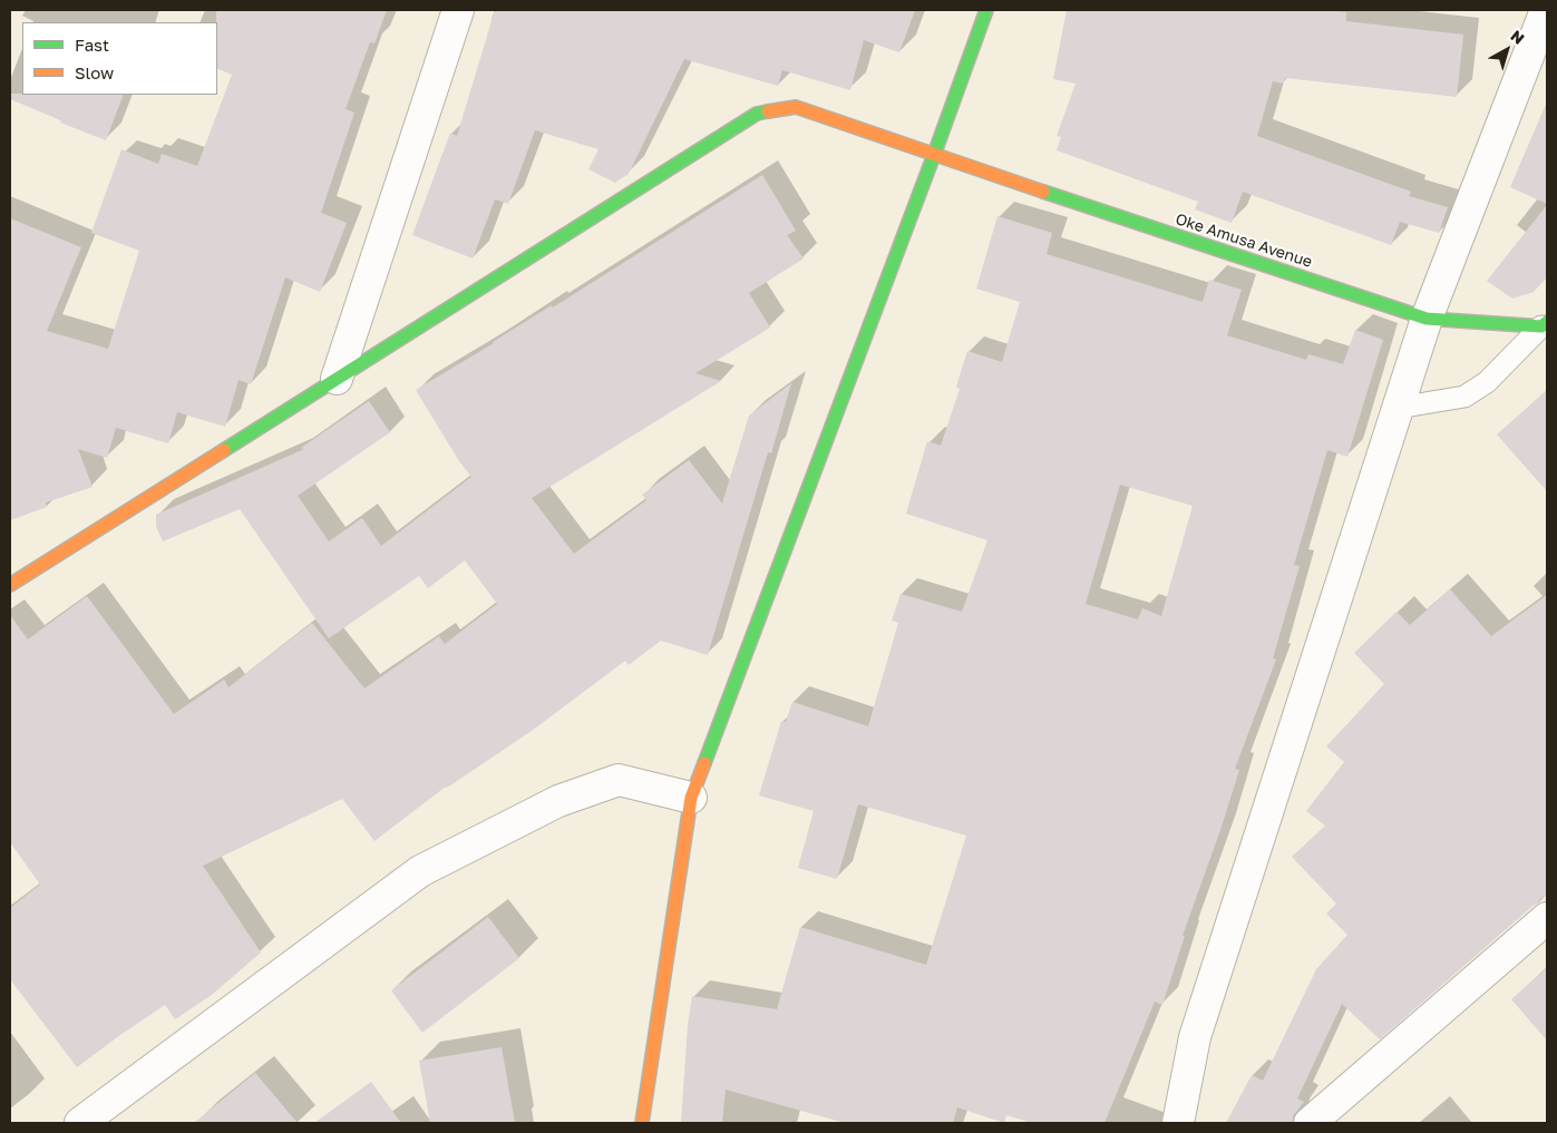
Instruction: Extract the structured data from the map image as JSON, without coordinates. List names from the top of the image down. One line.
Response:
{"streets":{"street":["Oke Amusa Avenue"]},"legend":["Fast","Slow"],"north":"top right"}
